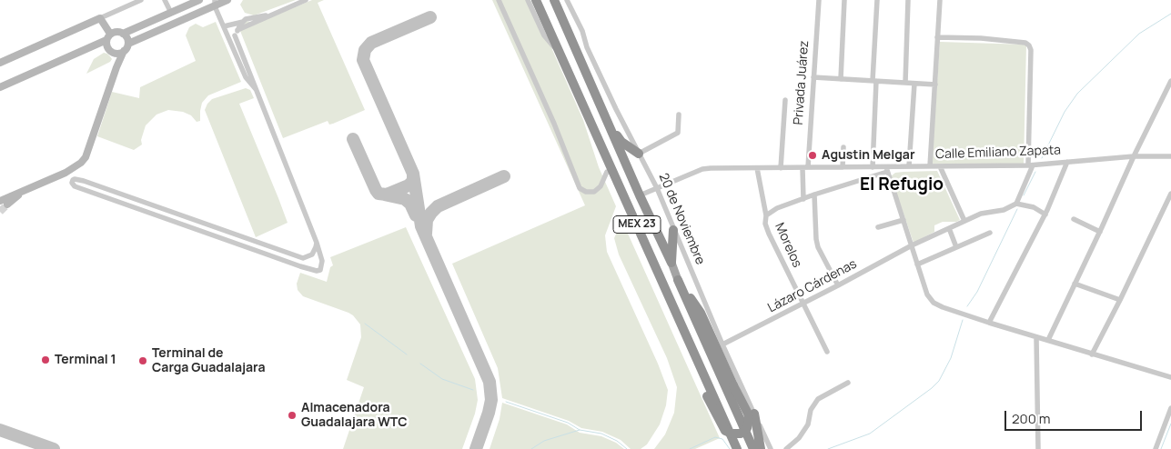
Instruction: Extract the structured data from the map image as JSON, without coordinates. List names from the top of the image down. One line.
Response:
{"streets":{"highway":["MEX 23"],"street":["Privada Juárez","Calle Emiliano Zapata","20 de Noviembre","Morelos","Lázaro Cárdenas"]},"crossings":[["Privada Juárez","Calle Emiliano Zapata"],["Calle Emiliano Zapata","20 de Noviembre"],["Calle Emiliano Zapata","MEX 23"],["Calle Emiliano Zapata","Morelos"],["20 de Noviembre","Lázaro Cárdenas"],["Morelos","Lázaro Cárdenas"]],"districts":["El Refugio"],"places":["Agustin Melgar","Terminal 1","Terminal de Carga Guadalajara","Almacenadora Guadalajara WTC"],"scale_bar":"200 m"}
